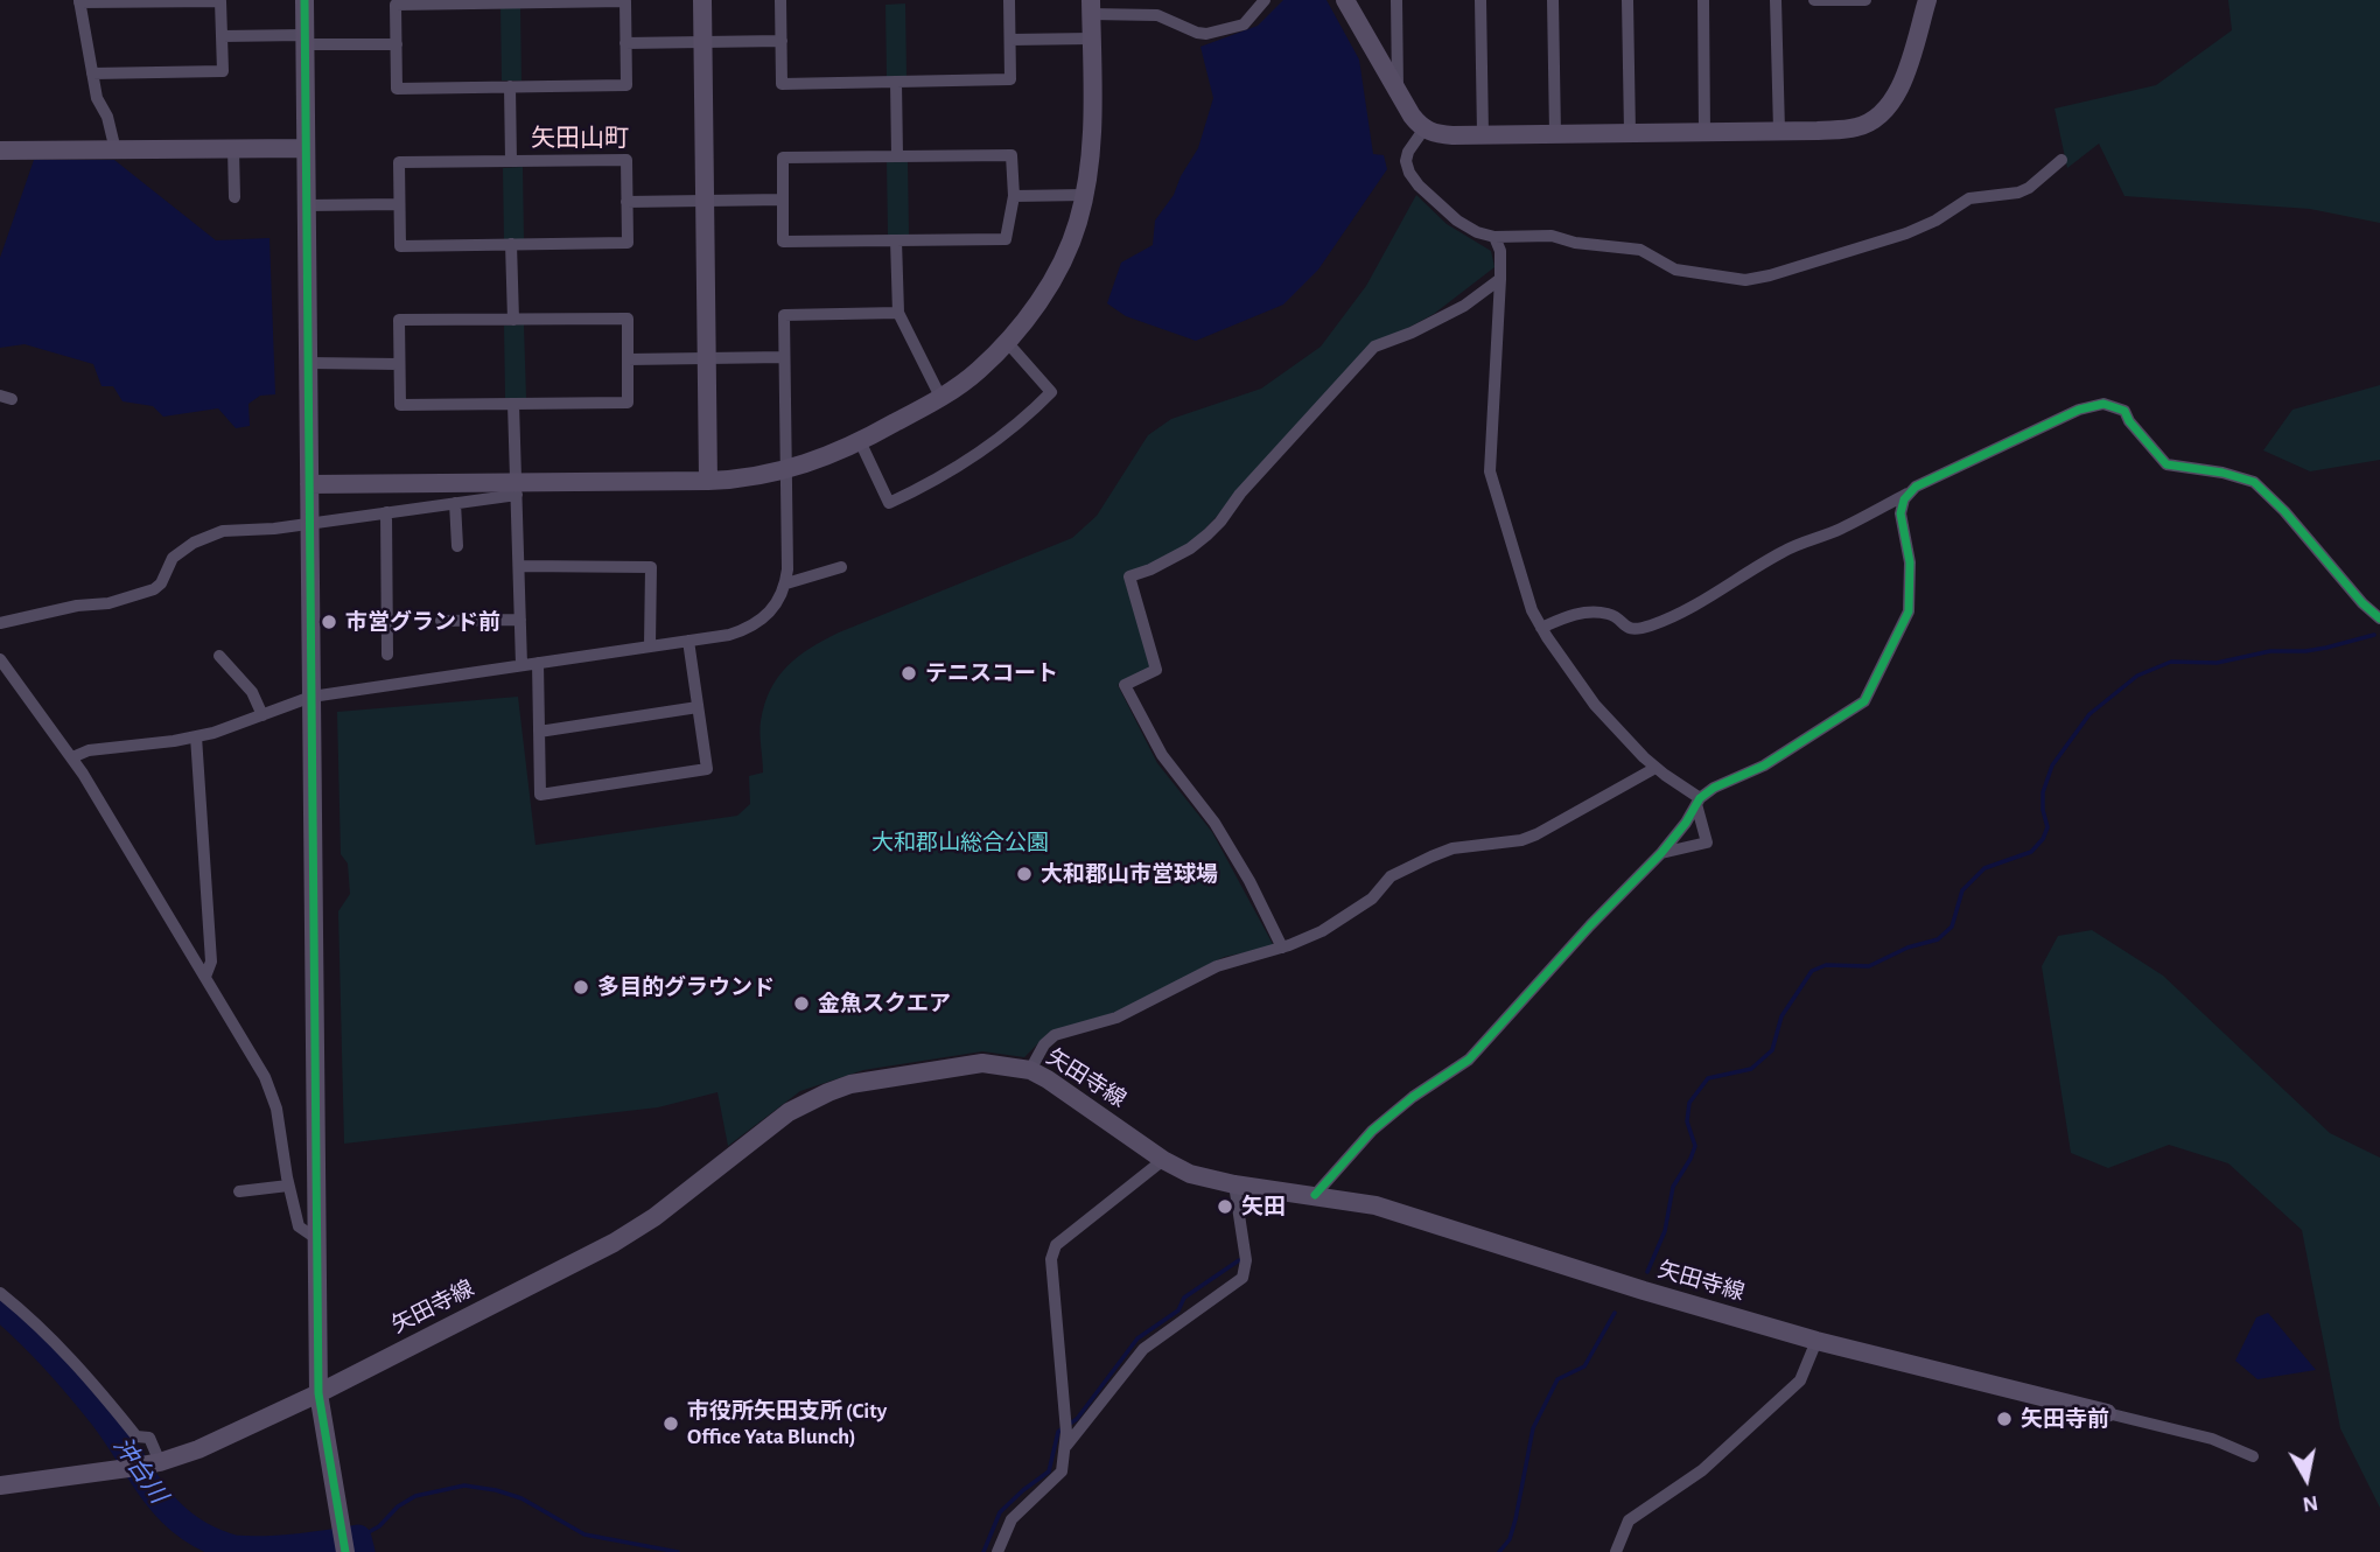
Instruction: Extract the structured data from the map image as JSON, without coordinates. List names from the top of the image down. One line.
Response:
{"streets":{"street":["矢田寺線"]},"districts":["矢田山町"],"water":["沖台川"],"parks":["大和郡山総合公園"],"places":["市営グランド前","テニスコート","大和郡山市営球場","多目的グラウンド","金魚スクエア","矢田","矢田寺前","市役所矢田支所 (City Office Yata Blunch)"],"north":"bottom"}
